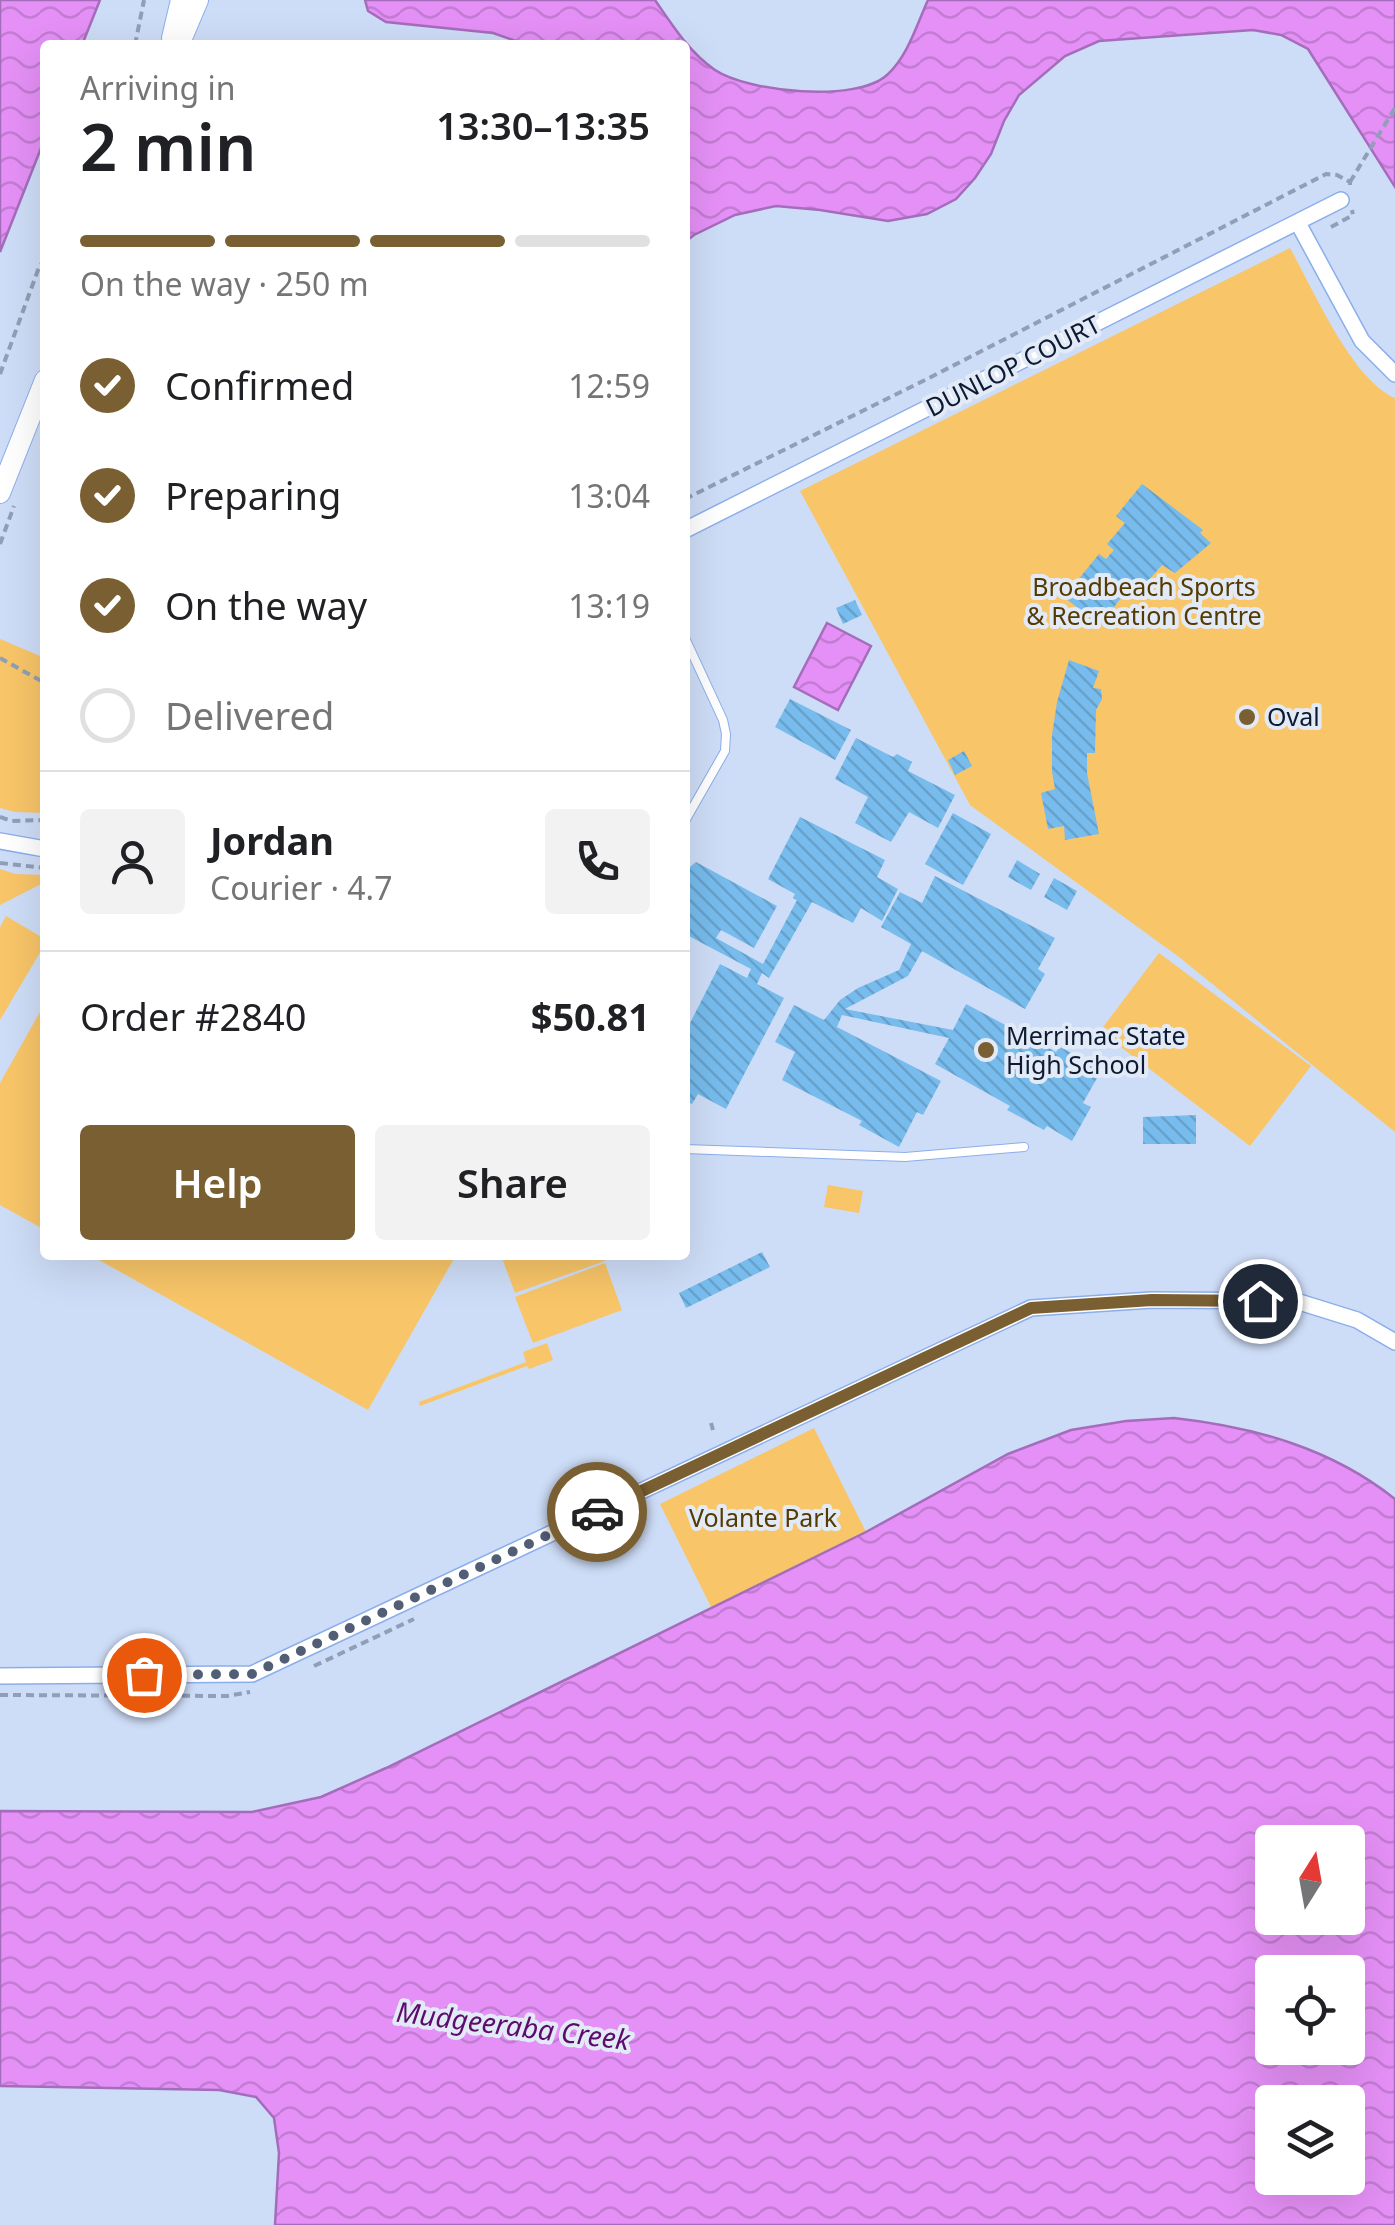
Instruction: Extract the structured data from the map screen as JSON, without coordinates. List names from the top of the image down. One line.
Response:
{"streets":{"street":["DUNLOP COURT"]},"water":["Mudgeeraba Creek"],"parks":["Broadbeach Sports & Recreation Centre","Volante Park"],"places":["Oval","Merrimac State High School"],"north":"top","page":{"heading":["2 min","Arriving in","13:30–13:35"],"panel":["Jordan","Courier · 4.7","Order #2840","$50.81"],"bar":"On the way · 250 m","list":[["Confirmed","12:59"],["Preparing","13:04"],["On the way","13:19"],"Delivered"],"buttons":["Help","Share"]}}
